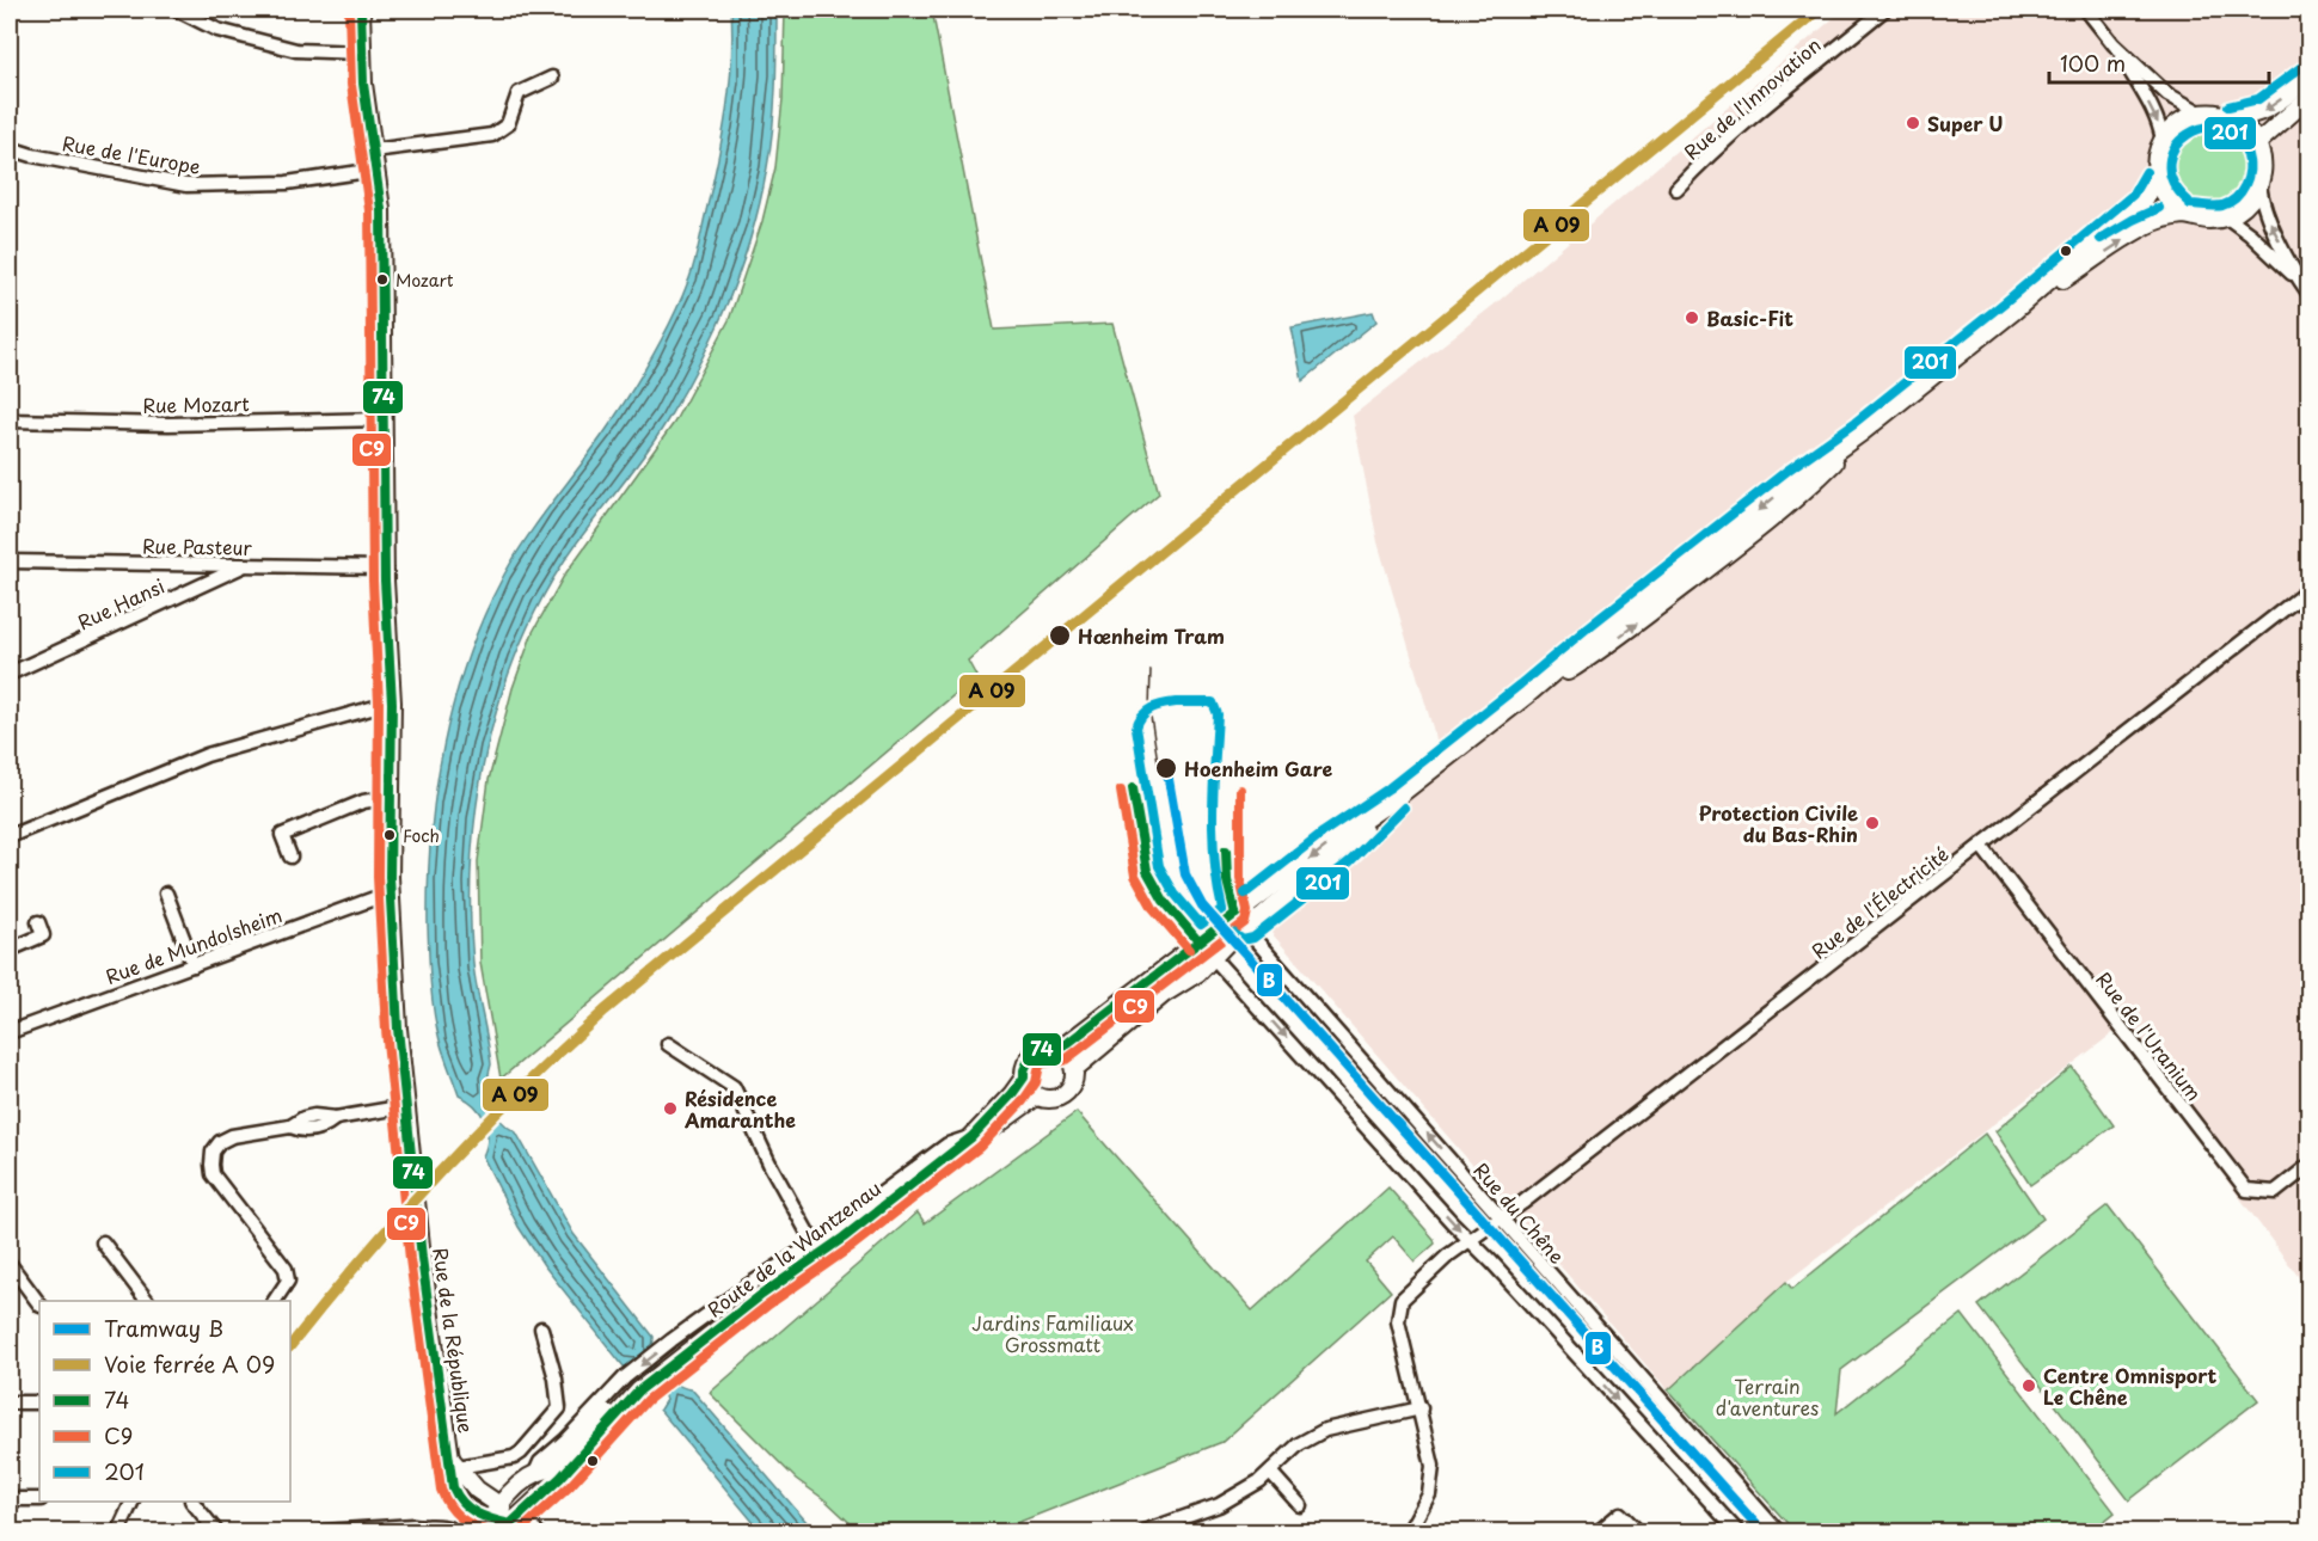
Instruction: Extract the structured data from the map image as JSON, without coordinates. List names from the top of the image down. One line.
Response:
{"streets":{"main road":["Route de la Wantzenau","Rue de la République"],"street":["Rue de l'Innovation","Rue de l'Europe","Rue Mozart","Rue Pasteur","Rue Hansi","Rue de l'Électricité","Rue de Mundolsheim","Rue de l'Uranium","Rue du Chêne"]},"crossings":[["Rue de l'Europe","Rue de la République"],["Rue Mozart","Rue de la République"],["Rue Pasteur","Rue Hansi"],["Rue Pasteur","Rue de la République"],["Rue de l'Électricité","Rue de l'Uranium"],["Rue de l'Électricité","Rue du Chêne"],["Rue de Mundolsheim","Rue de la République"],["Rue du Chêne","Route de la Wantzenau"],["Route de la Wantzenau","Rue de la République"]],"parks":["Jardins Familiaux Grossmatt","Terrain d'aventures"],"places":["Super U","Mozart","Basic-Fit","Hœnheim Tram","Hoenheim Gare","Protection Civile du Bas-Rhin","Foch","Résidence Amaranthe","Centre Omnisport Le Chêne"],"lines":["transit line 74","transit line C9","transit line 201","tram line B"],"legend":["Tramway B","Voie ferrée A 09","74","C9","201"],"scale_bar":"100 m"}
